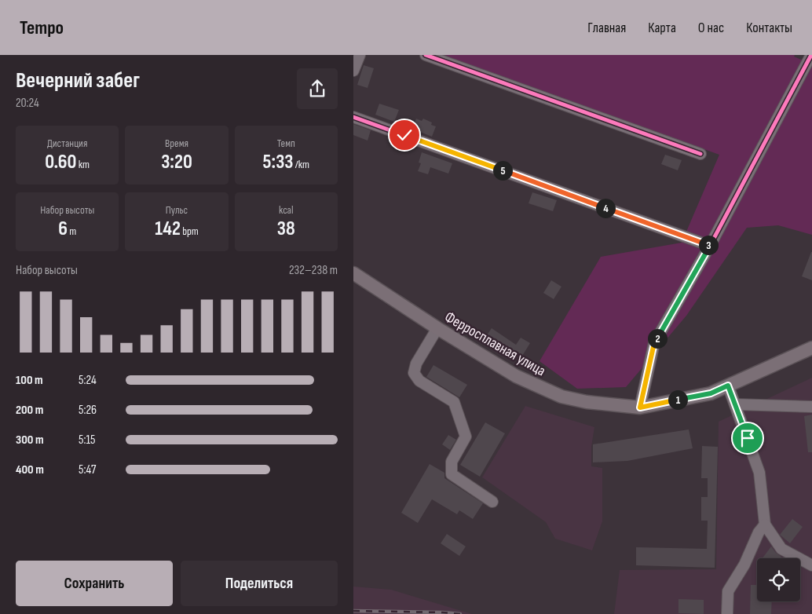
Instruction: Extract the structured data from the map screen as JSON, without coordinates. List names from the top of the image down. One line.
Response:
{"streets":{"main road":["Ферросплавная улица"]},"page":{"header":"Tempo","nav":["Главная","Карта","О нас","Контакты"],"heading":["Вечерний забег","20:24"],"stats":[["Дистанция","0.60 km"],["Время","3:20"],["Темп","5:33 /km"],["Набор высоты","6 m"],["Пульс","142 bpm"],["kcal","38"]],"pins":["5","4","3","2","1"],"chart":["Набор высоты","232–238 m"],"list":[{"name":"100 m","note":"5:24"},{"name":"200 m","note":"5:26"},{"name":"300 m","note":"5:15"},{"name":"400 m","note":"5:47"}],"buttons":["Сохранить","Поделиться"]}}
